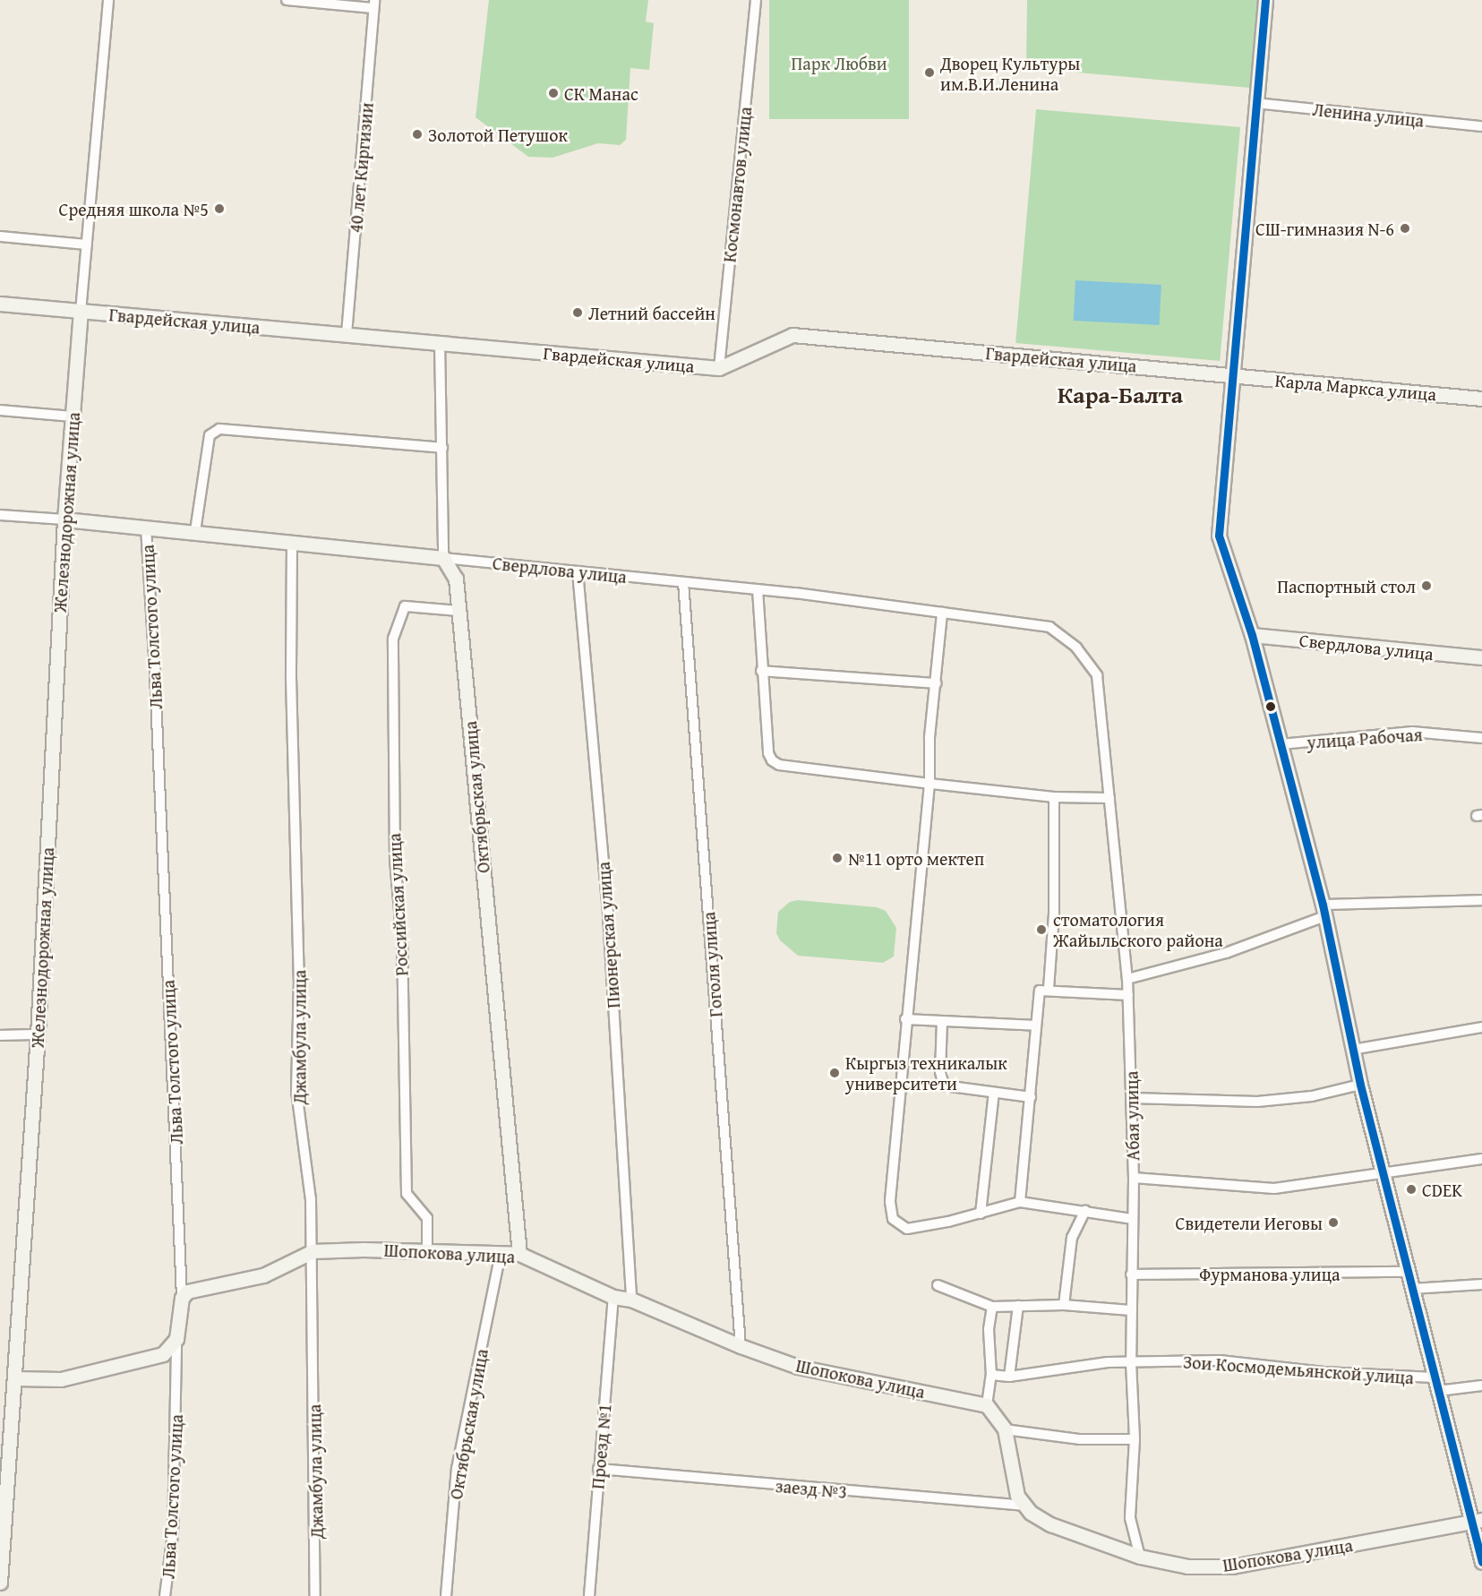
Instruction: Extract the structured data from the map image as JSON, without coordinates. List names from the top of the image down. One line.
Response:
{"streets":{"street":["Ленина улица","40 лет Киргизии","Космонавтов улица","Гвардейская улица","Карла Маркса улица","Железнодорожная улица","Свердлова улица","Льва Толстого улица","улица Рабочая","Октябрьская улица","Российская улица","Пионерская улица","Гоголя улица","Джамбула улица","Абая улица","Шопокова улица","Фурманова улица","Зои Космодемьянской улица","Проезд №1","заезд №3"]},"crossings":[["40 лет Киргизии","Гвардейская улица"],["Космонавтов улица","Гвардейская улица"],["Гвардейская улица","Карла Маркса улица"],["Гвардейская улица","Железнодорожная улица"],["Гвардейская улица","Октябрьская улица"],["Железнодорожная улица","Свердлова улица"],["Свердлова улица","Льва Толстого улица"],["Свердлова улица","Октябрьская улица"],["Свердлова улица","Пионерская улица"],["Свердлова улица","Гоголя улица"],["Свердлова улица","Джамбула улица"],["Свердлова улица","Абая улица"],["Льва Толстого улица","Шопокова улица"],["Октябрьская улица","Российская улица"],["Октябрьская улица","Шопокова улица"],["Российская улица","Шопокова улица"],["Пионерская улица","Шопокова улица"],["Гоголя улица","Шопокова улица"],["Джамбула улица","Шопокова улица"],["Абая улица","Шопокова улица"],["Абая улица","Фурманова улица"],["Абая улица","Зои Космодемьянской улица"],["Шопокова улица","Проезд №1"],["Шопокова улица","заезд №3"],["Проезд №1","заезд №3"]],"districts":["Кара-Балта"],"parks":["Парк Любви"],"places":["Дворец Культуры им.В.И.Ленина","СК Манас","Золотой Петушок","Средняя школа №5","СШ-гимназия N-6","Летний бассейн","Паспортный стол","№11 орто мектеп","стоматология Жайыльского района","Кыргыз техникалык университети","CDEK","Свидетели Иеговы"]}
